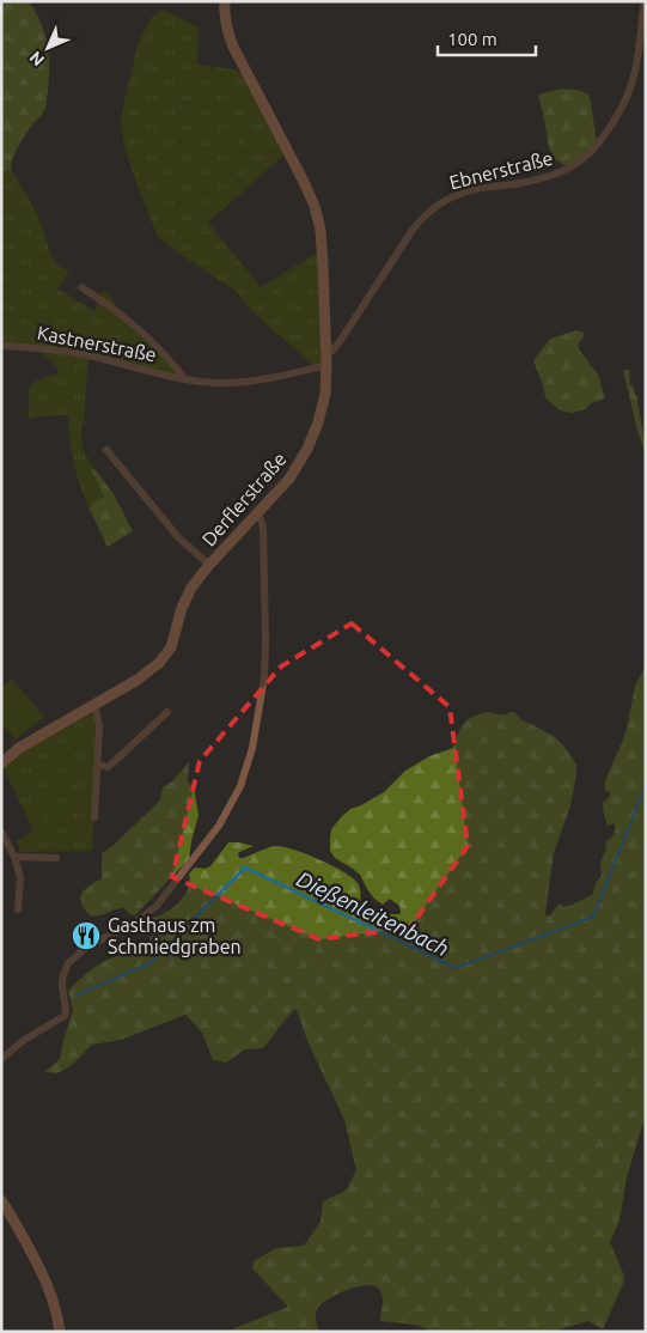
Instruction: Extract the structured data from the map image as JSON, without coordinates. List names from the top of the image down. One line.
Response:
{"streets":{"street":["Ebnerstraße","Kastnerstraße","Derflerstraße"]},"crossings":[["Ebnerstraße","Derflerstraße"],["Kastnerstraße","Derflerstraße"]],"water":["Dießenleitenbach"],"places":{"restaurant":["Gasthaus zm Schmiedgraben"]},"scale_bar":"100 m","north":"bottom left"}
